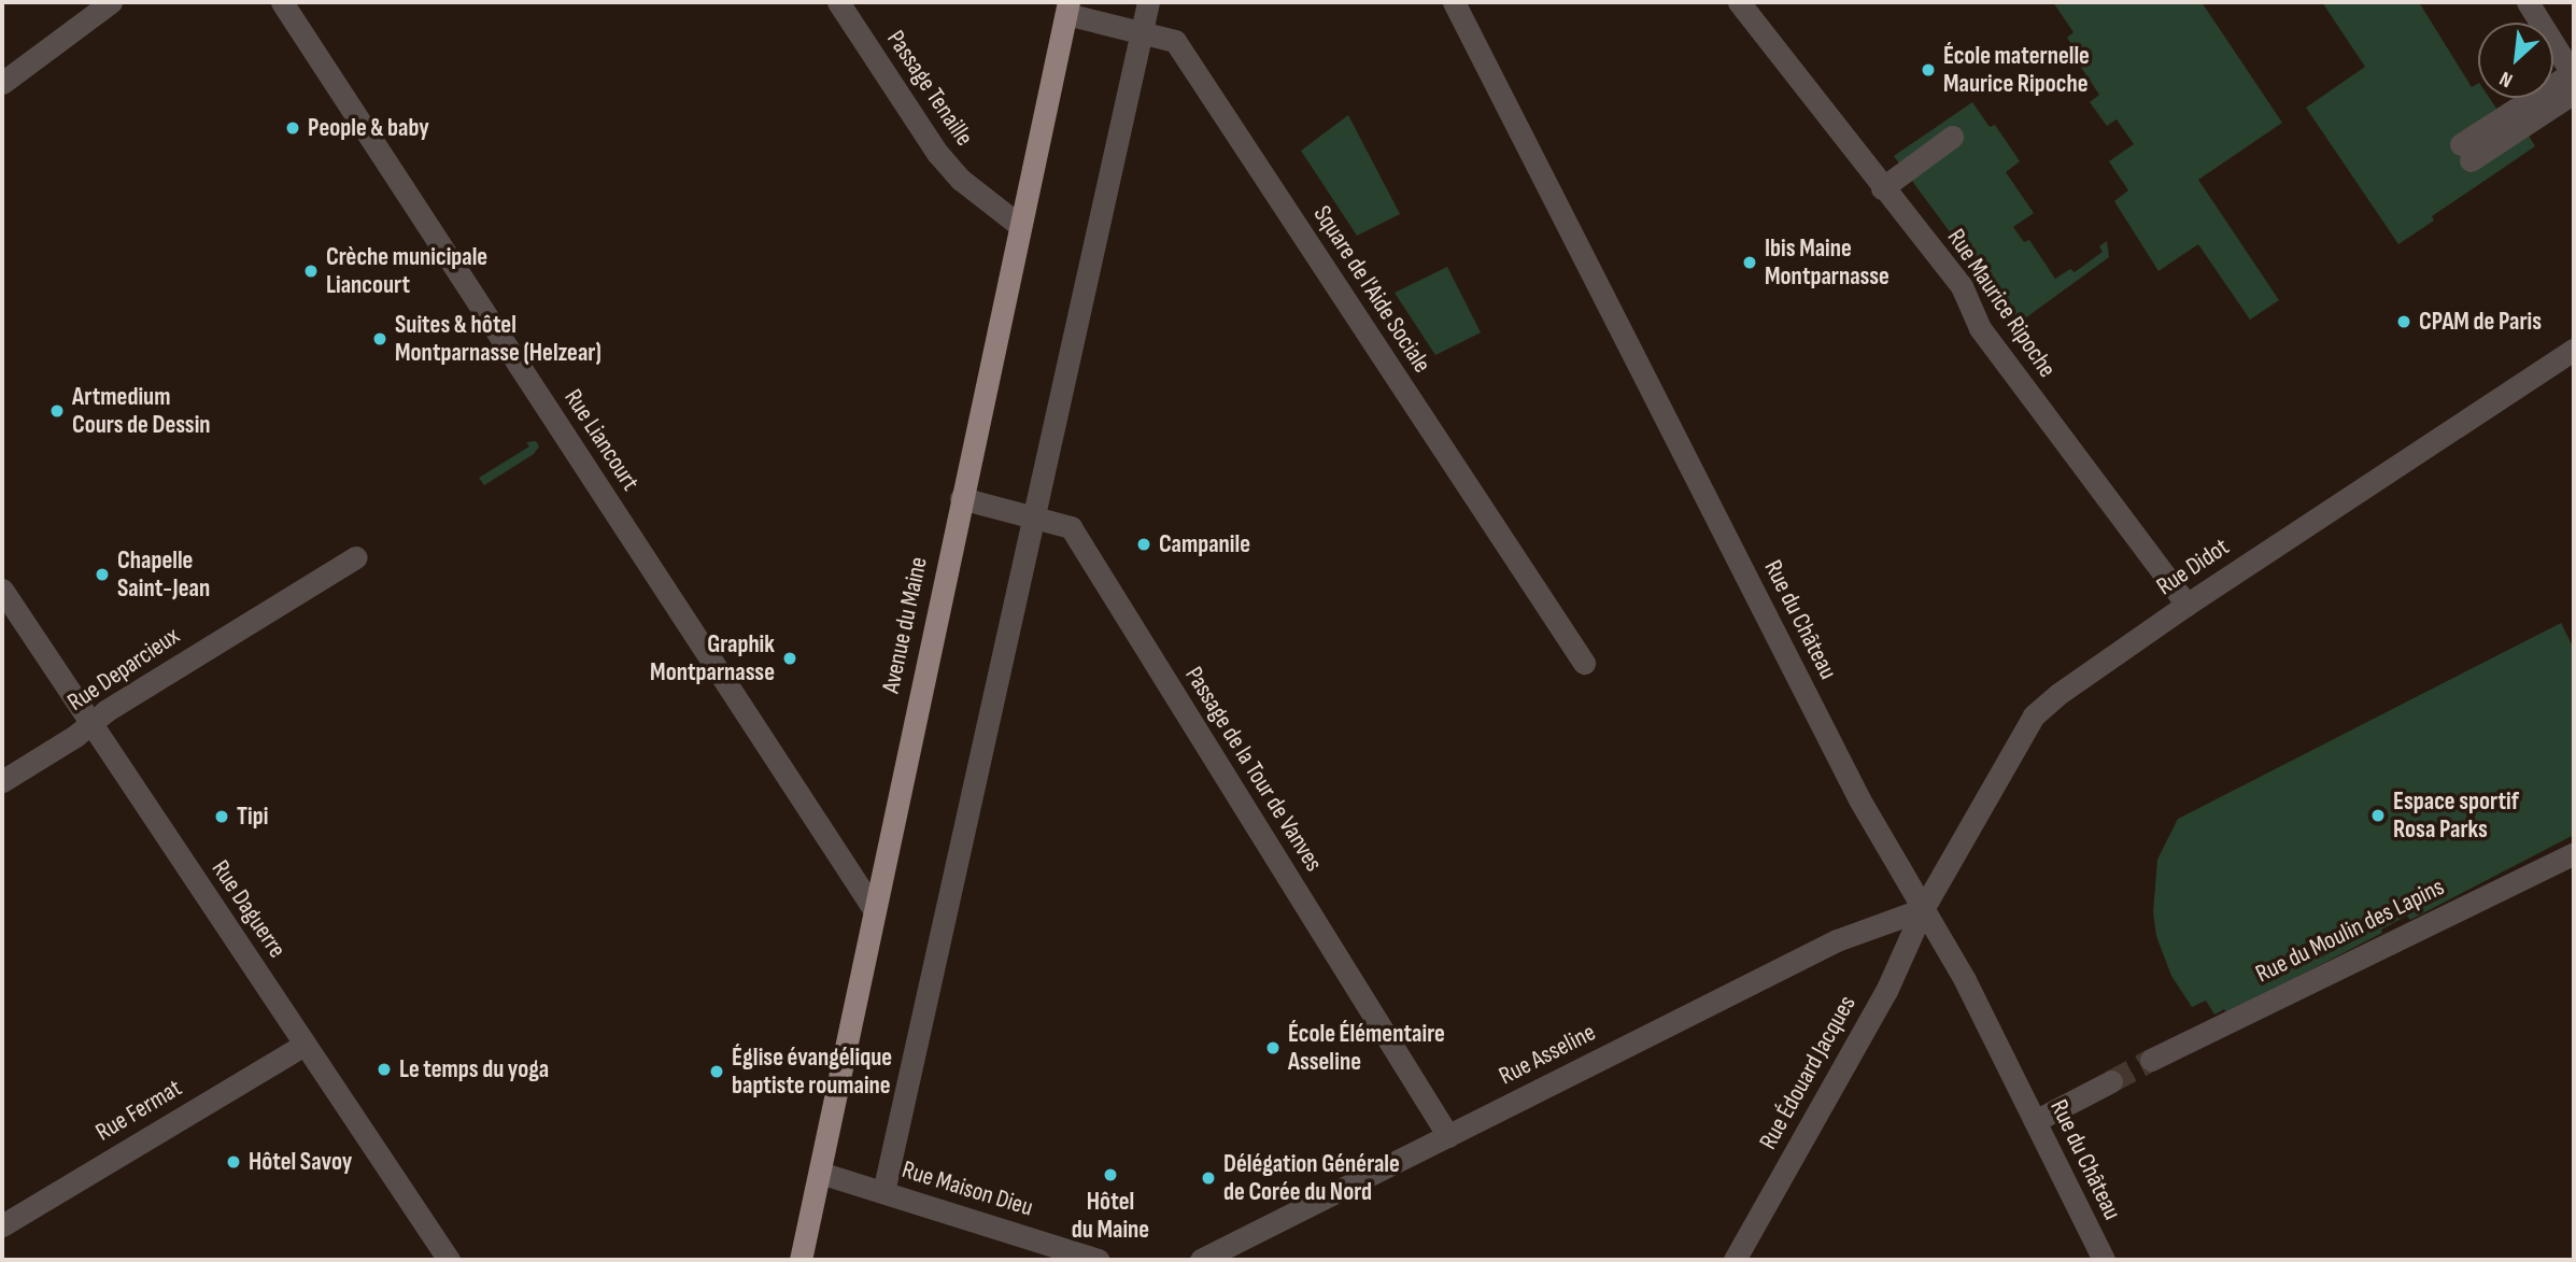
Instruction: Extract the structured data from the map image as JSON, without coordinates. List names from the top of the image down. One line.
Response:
{"streets":{"main road":["Avenue du Maine"],"street":["Passage Tenaille","Square de l'Aide Sociale","Rue Maurice Ripoche","Rue Liancourt","Rue Didot","Rue du Château","Rue Deparcieux","Passage de la Tour de Vanves","Rue Daguerre","Rue du Moulin des Lapins","Rue Asseline","Rue Édouard Jacques","Rue Fermat","Rue Maison Dieu"]},"crossings":[["Passage Tenaille","Avenue du Maine"],["Square de l'Aide Sociale","Avenue du Maine"],["Rue Maurice Ripoche","Rue Didot"],["Rue Liancourt","Avenue du Maine"],["Rue Didot","Rue du Château"],["Rue Didot","Rue Asseline"],["Rue Didot","Rue Édouard Jacques"],["Rue du Château","Rue Asseline"],["Rue du Château","Rue Édouard Jacques"],["Avenue du Maine","Passage de la Tour de Vanves"],["Avenue du Maine","Rue Maison Dieu"],["Rue Deparcieux","Rue Daguerre"],["Passage de la Tour de Vanves","Rue Asseline"],["Rue Daguerre","Rue Fermat"],["Rue Asseline","Rue Édouard Jacques"]],"places":["École maternelle Maurice Ripoche","People & baby","Ibis Maine Montparnasse","Crèche municipale Liancourt","CPAM de Paris","Suites & hôtel Montparnasse (Helzear)","Artmedium Cours de Dessin","Campanile","Chapelle Saint-Jean","Graphik Montparnasse","Espace sportif Rosa Parks","Tipi","École Élémentaire Asseline","Le temps du yoga","Église évangélique baptiste roumaine","Hôtel Savoy","Hôtel du Maine","Délégation Générale de Corée du Nord"],"north":"bottom left"}
